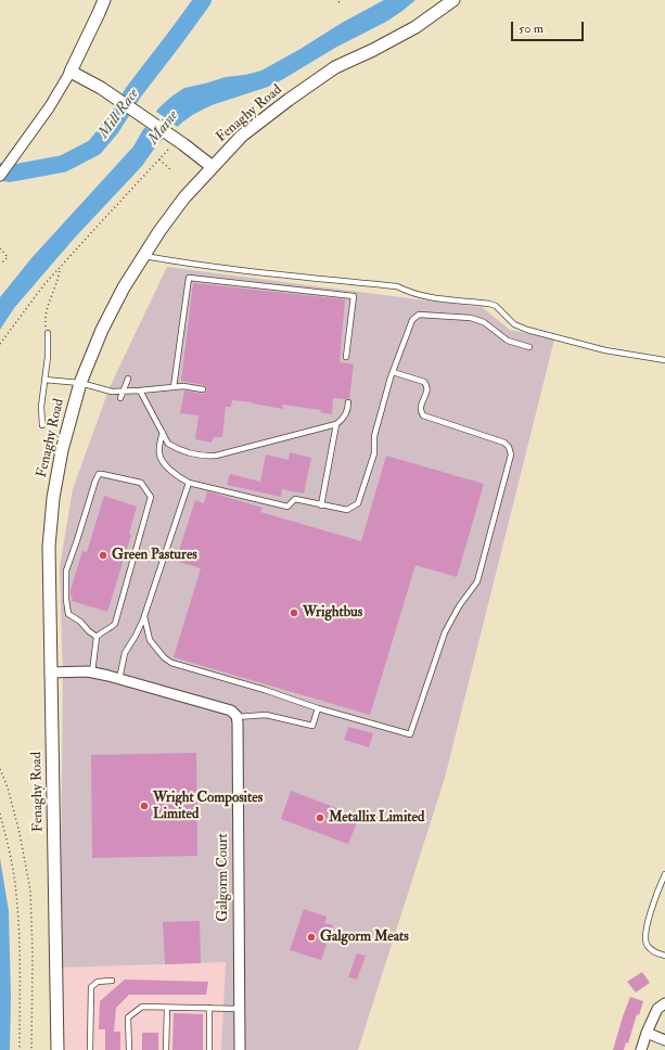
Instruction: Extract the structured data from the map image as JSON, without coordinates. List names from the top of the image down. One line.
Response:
{"streets":{"street":["Fenaghy Road","Galgorm Court"]},"water":["Mill Race","Maine"],"places":["Green Pastures","Wrightbus","Wright Composites Limited","Metallix Limited","Galgorm Meats"],"scale_bar":"50 m"}
